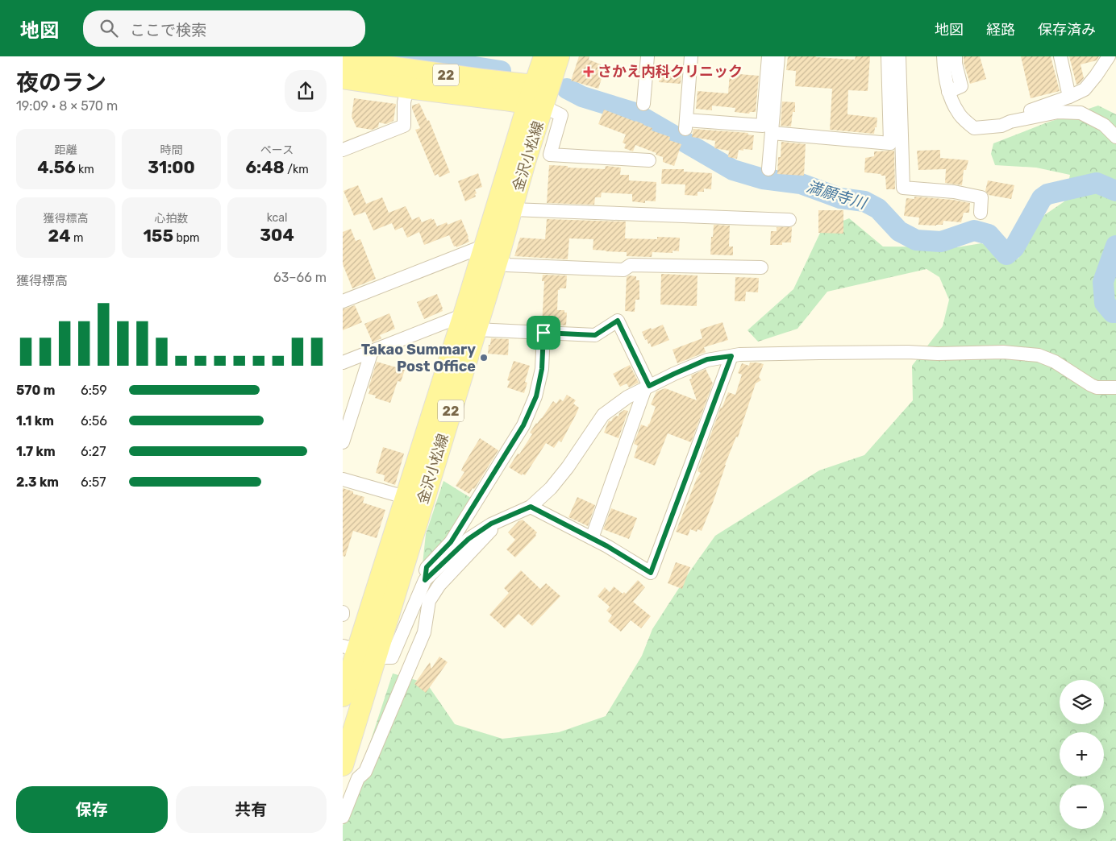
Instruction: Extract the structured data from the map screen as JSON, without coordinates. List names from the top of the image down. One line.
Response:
{"streets":{"main road":["22","金沢小松線"]},"crossings":[["22","金沢小松線"]],"water":["満願寺川"],"places":{"health":["さかえ内科クリニック"],"other":["Takao Summary Post Office"]},"page":{"header":"地図","search":"ここで検索","nav":["地図","経路","保存済み"],"heading":["夜のラン","19:09 · 8 × 570 m"],"stats":[["距離","4.56 km"],["時間","31:00"],["ペース","6:48 /km"],["獲得標高","24 m"],["心拍数","155 bpm"],["kcal","304"]],"chart":["獲得標高","63–66 m"],"list":[{"name":"570 m","note":"6:59"},{"name":"1.1 km","note":"6:56"},{"name":"1.7 km","note":"6:27"},{"name":"2.3 km","note":"6:57"}],"map_buttons":["+","−"],"buttons":["保存","共有"]}}
